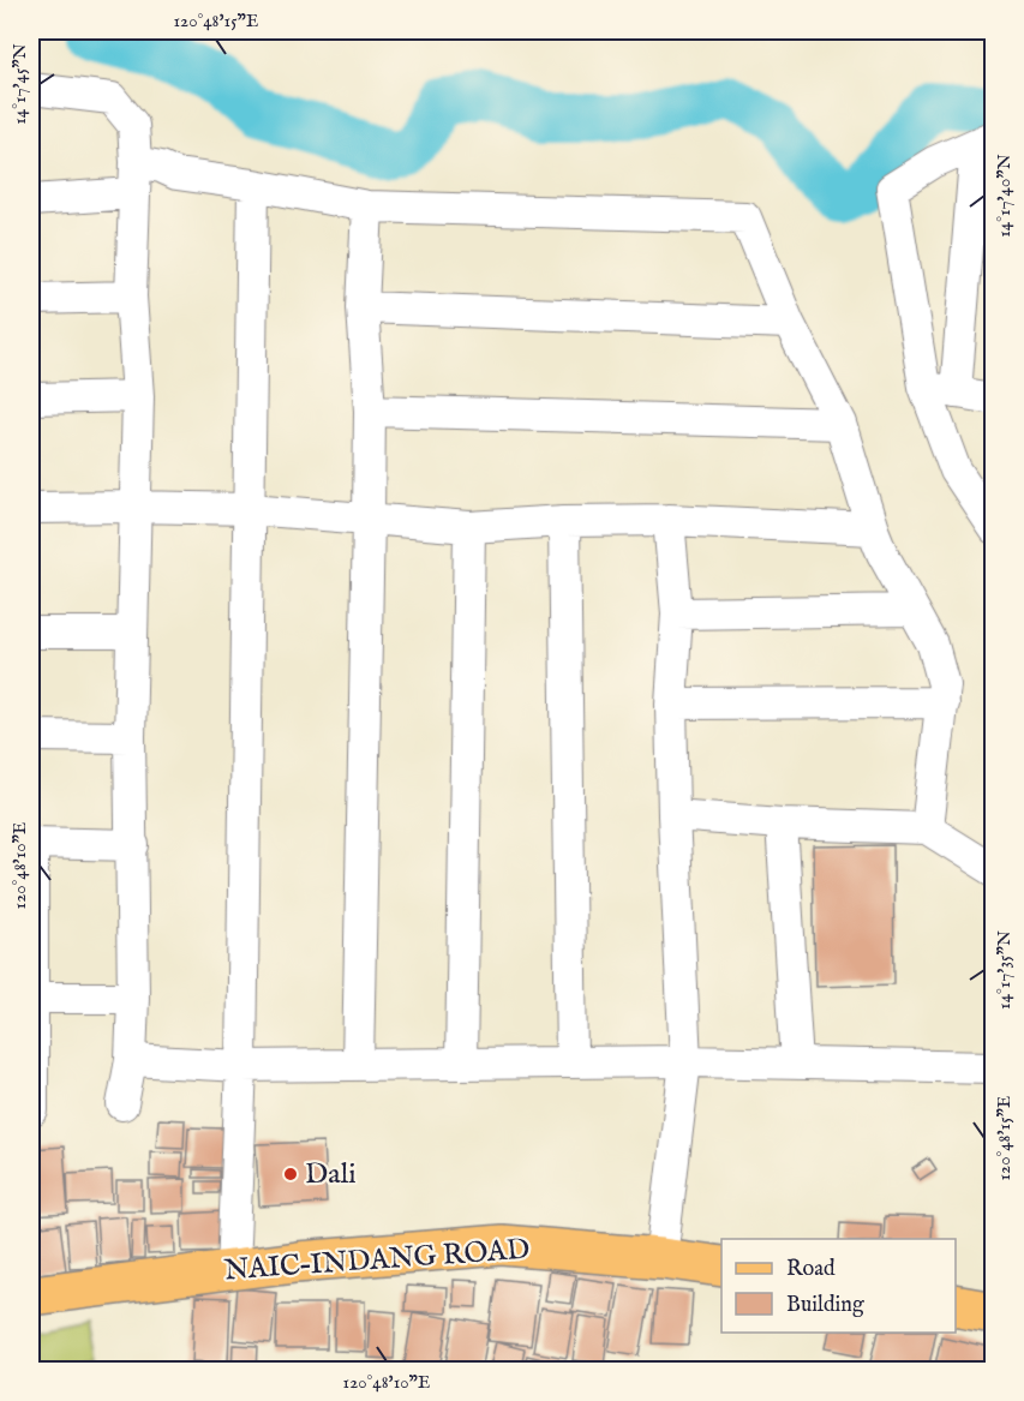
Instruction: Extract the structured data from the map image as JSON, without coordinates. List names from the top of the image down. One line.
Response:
{"streets":{"main road":["NAIC–INDANG ROAD"]},"places":["Dali"],"legend":["Road","Building"],"coordinates":["120°48'15\"E","14°17'45\"N","14°17'40\"N","120°48'10\"E","14°17'35\"N"]}
